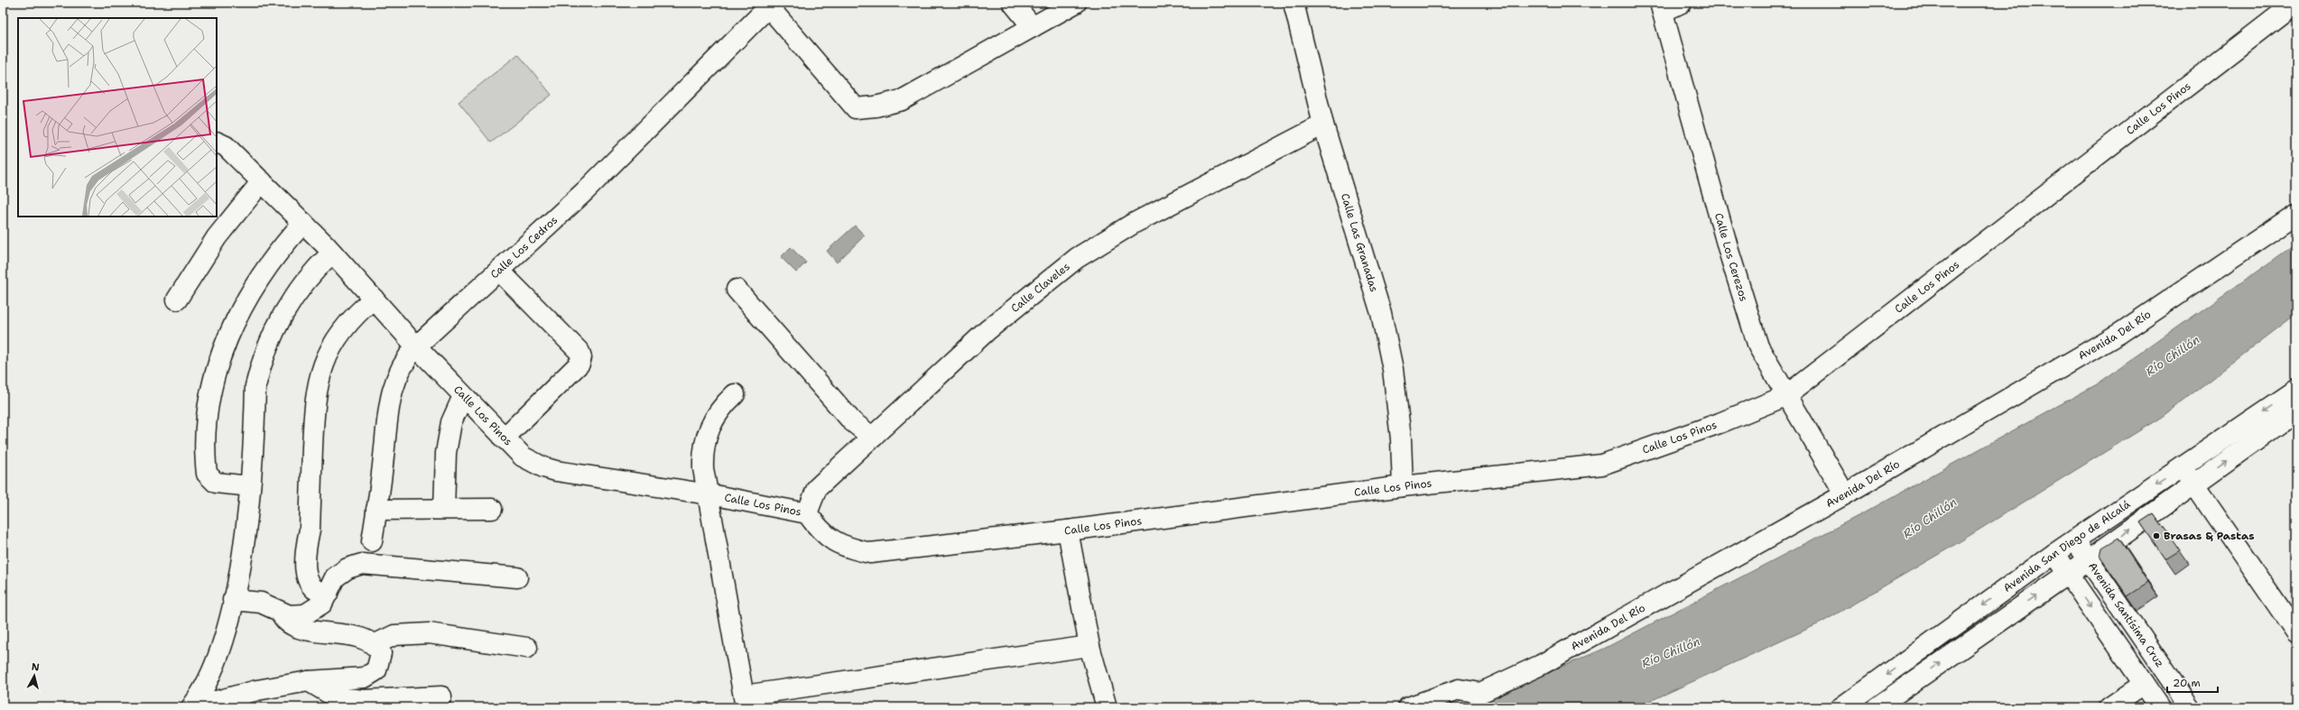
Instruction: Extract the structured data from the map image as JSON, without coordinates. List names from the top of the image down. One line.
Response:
{"streets":{"street":["Calle Los Pinos","Calle Las Granadas","Calle Los Cedros","Calle Los Cerezos","Calle Claveles","Avenida Del Río","Avenida San Diego de Alcalá","Avenida Santísima Cruz"]},"crossings":[["Calle Los Pinos","Calle Las Granadas"],["Calle Los Pinos","Calle Los Cedros"],["Calle Los Pinos","Calle Los Cerezos"],["Calle Los Pinos","Calle Claveles"],["Calle Las Granadas","Calle Claveles"],["Calle Los Cerezos","Avenida Del Río"],["Avenida San Diego de Alcalá","Avenida Santísima Cruz"]],"water":["Río Chillón"],"places":["Brasas & Pastas"],"scale_bar":"20 m","north":"top"}
